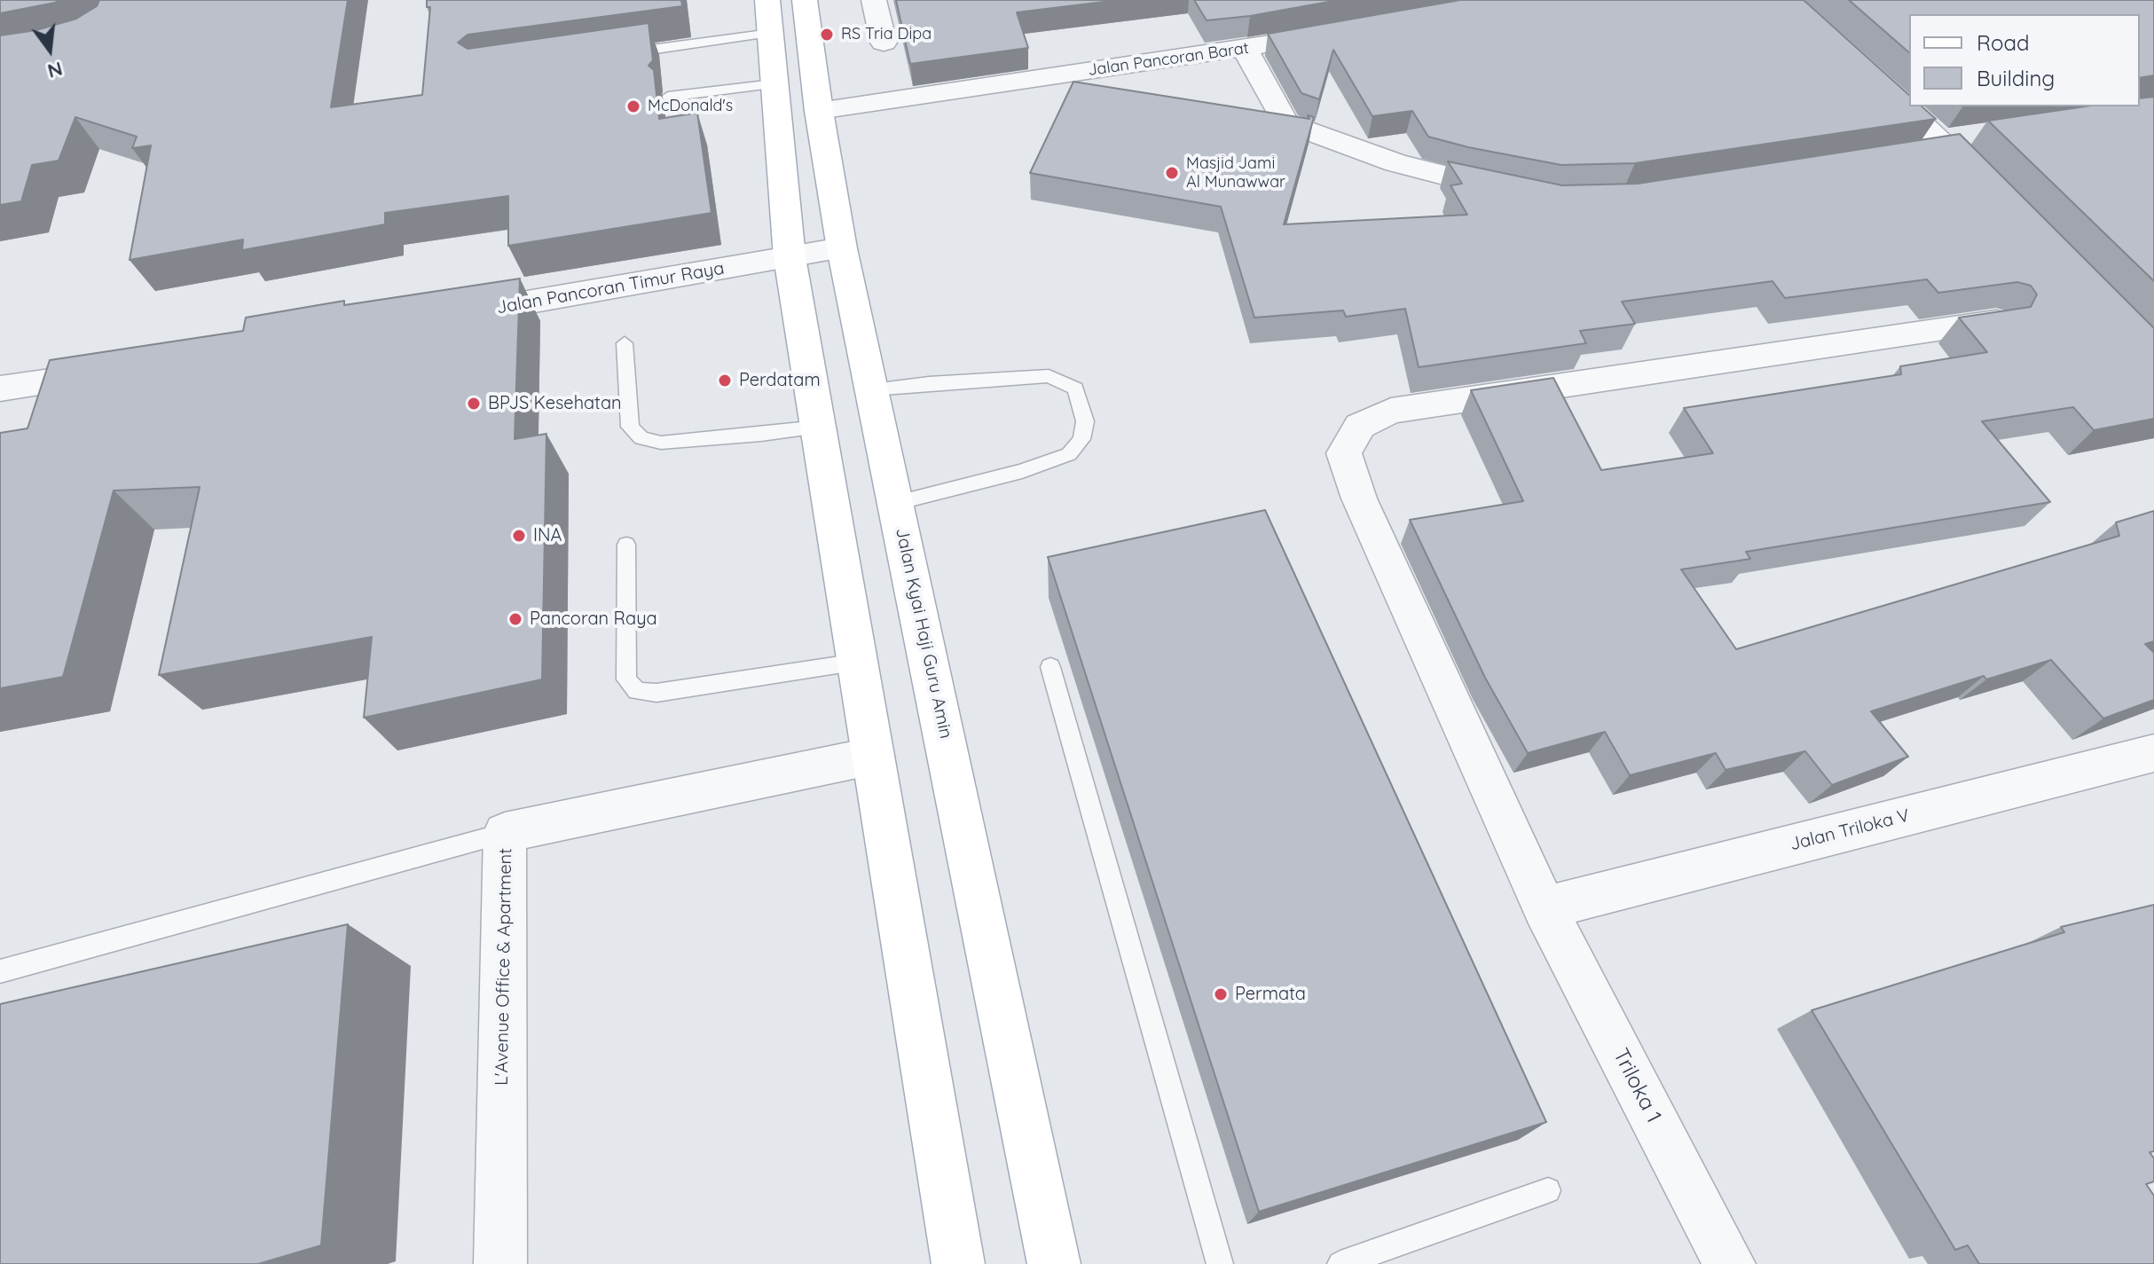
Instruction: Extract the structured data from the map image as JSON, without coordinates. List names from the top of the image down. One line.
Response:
{"streets":{"main road":["Jalan Kyai Haji Guru Amin"],"street":["Jalan Pancoran Barat","Jalan Pancoran Timur Raya","Jalan Triloka V","L'Avenue Office & Apartment","Triloka 1"]},"crossings":[["Jalan Pancoran Barat","Jalan Kyai Haji Guru Amin"],["Jalan Pancoran Timur Raya","Jalan Kyai Haji Guru Amin"],["Jalan Triloka V","Triloka 1"]],"places":["RS Tria Dipa","McDonald's","Masjid Jami Al Munawwar","Perdatam","BPJS Kesehatan","INA","Pancoran Raya","Permata"],"legend":["Road","Building"],"north":"bottom"}
